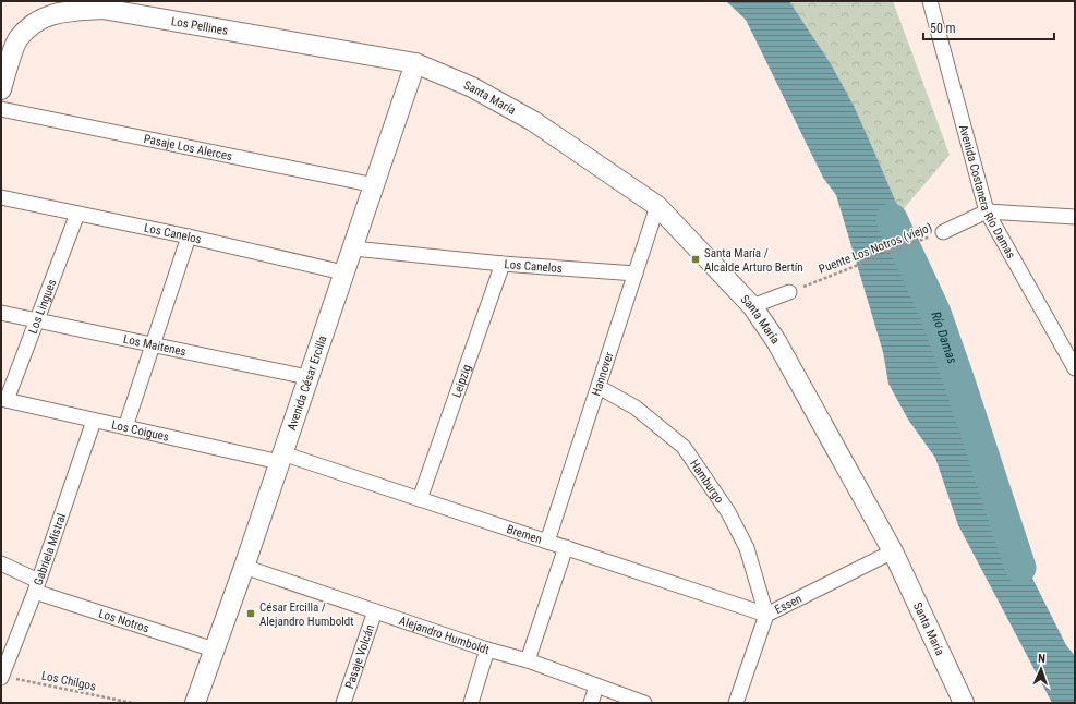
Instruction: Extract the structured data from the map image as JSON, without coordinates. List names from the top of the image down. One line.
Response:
{"streets":{"street":["Los Pellines","Santa María","Pasaje Los Alerces","Avenida Costanera Río Damas","Los Canelos","Los Lingues","Los Maitenes","Hannover","Leipzig","Avenida César Ercilla","Los Coigues","Hamburgo","Bremen","Gabriela Mistral","Essen","Los Notros","Alejandro Humboldt","Pasaje Volcán"],"path":["Puente Los Notros (viejo)","Los Chilgos"]},"crossings":[["Los Pellines","Santa María"],["Los Pellines","Avenida César Ercilla"],["Santa María","Hannover"],["Santa María","Avenida César Ercilla"],["Santa María","Essen"],["Pasaje Los Alerces","Avenida César Ercilla"],["Los Canelos","Los Lingues"],["Los Canelos","Hannover"],["Los Canelos","Leipzig"],["Los Canelos","Avenida César Ercilla"],["Los Lingues","Los Maitenes"],["Los Lingues","Los Coigues"],["Los Maitenes","Avenida César Ercilla"],["Hannover","Hamburgo"],["Hannover","Bremen"],["Leipzig","Bremen"],["Avenida César Ercilla","Los Coigues"],["Avenida César Ercilla","Bremen"],["Avenida César Ercilla","Los Notros"],["Avenida César Ercilla","Alejandro Humboldt"],["Los Coigues","Bremen"],["Los Coigues","Gabriela Mistral"],["Hamburgo","Bremen"],["Hamburgo","Essen"],["Bremen","Essen"],["Gabriela Mistral","Los Notros"],["Gabriela Mistral","Los Chilgos"],["Alejandro Humboldt","Pasaje Volcán"]],"water":["Río Damas"],"places":{"transit":["Santa María / Alcalde Arturo Bertín","César Ercilla / Alejandro Humboldt"]},"scale_bar":"50 m","north":"top"}
